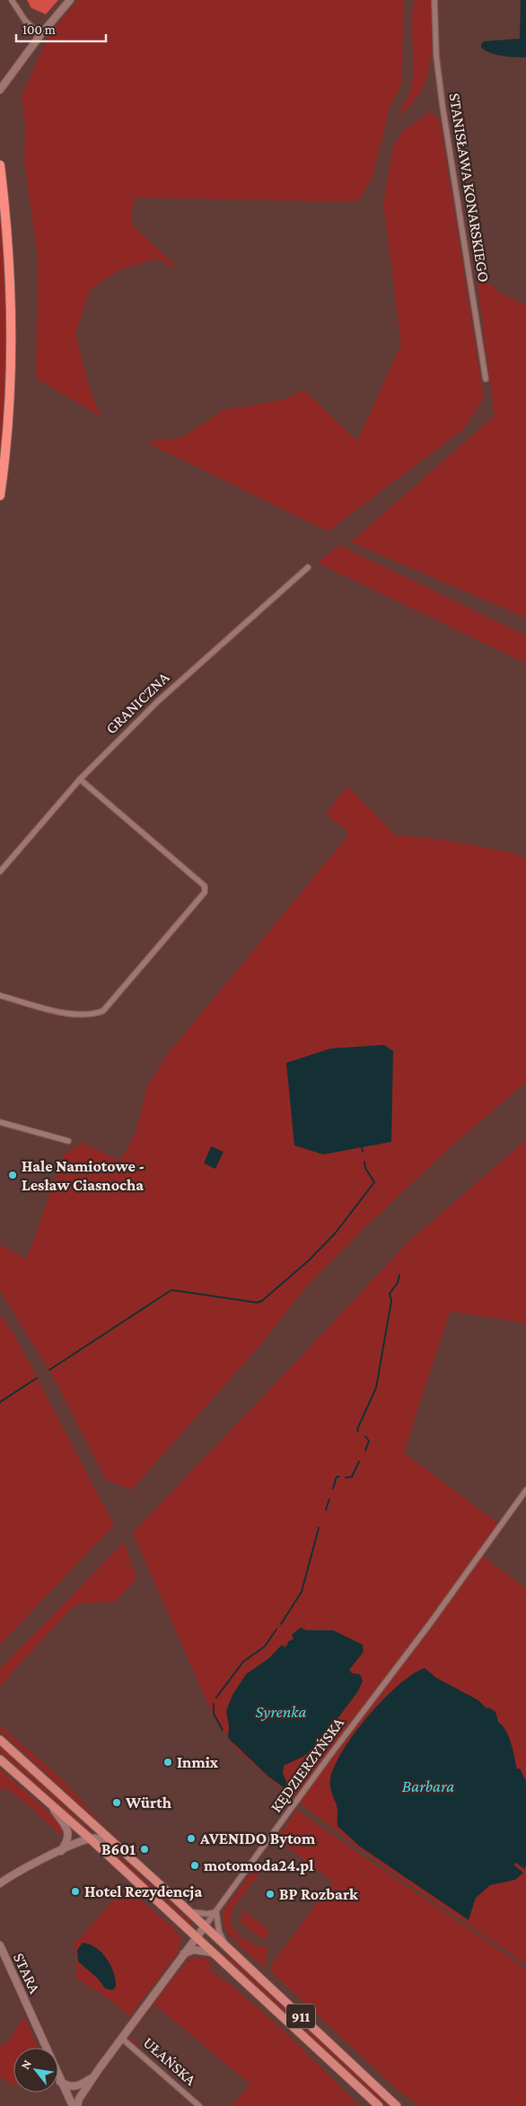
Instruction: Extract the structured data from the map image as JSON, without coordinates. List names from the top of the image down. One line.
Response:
{"streets":{"main road":["911"],"street":["STANISŁAWA KONARSKIEGO","GRANICZNA","KĘDZIERZYŃSKA","STARA","UŁAŃSKA"]},"crossings":[["KĘDZIERZYŃSKA","911"],["KĘDZIERZYŃSKA","UŁAŃSKA"]],"water":["Syrenka","Barbara"],"places":["Hale Namiotowe - Lesław Ciasnocha","Inmix","Würth","AVENIDO Bytom","B601","motomoda24.pl","Hotel Rezydencja","BP Rozbark"],"scale_bar":"100 m","north":"top left"}
